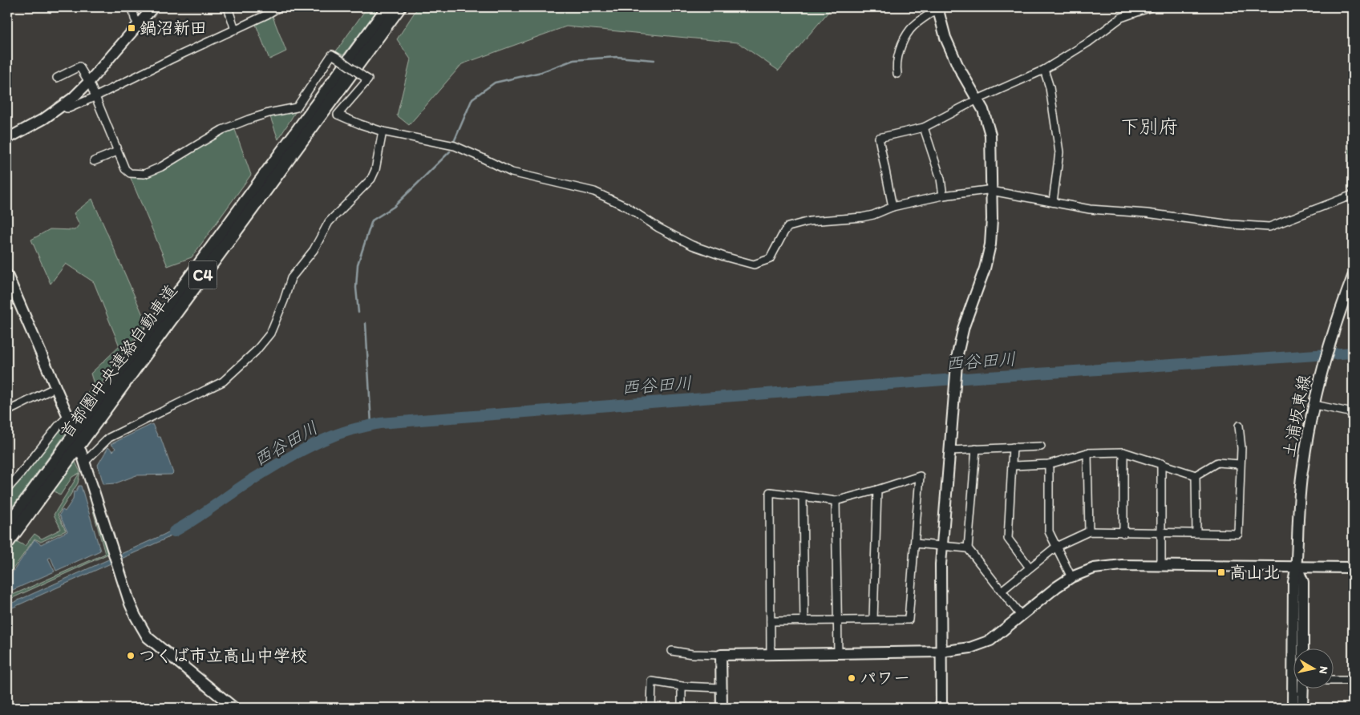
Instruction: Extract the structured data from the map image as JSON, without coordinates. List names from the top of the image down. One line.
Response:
{"streets":{"highway":["C4","首都圏中央連絡自動車道"],"street":["土浦坂東線"]},"districts":["下別府"],"water":["西谷田川"],"places":{"transit":["鍋沼新田","高山北"],"other":["つくば市立高山中学校","パワー"]},"north":"right"}
